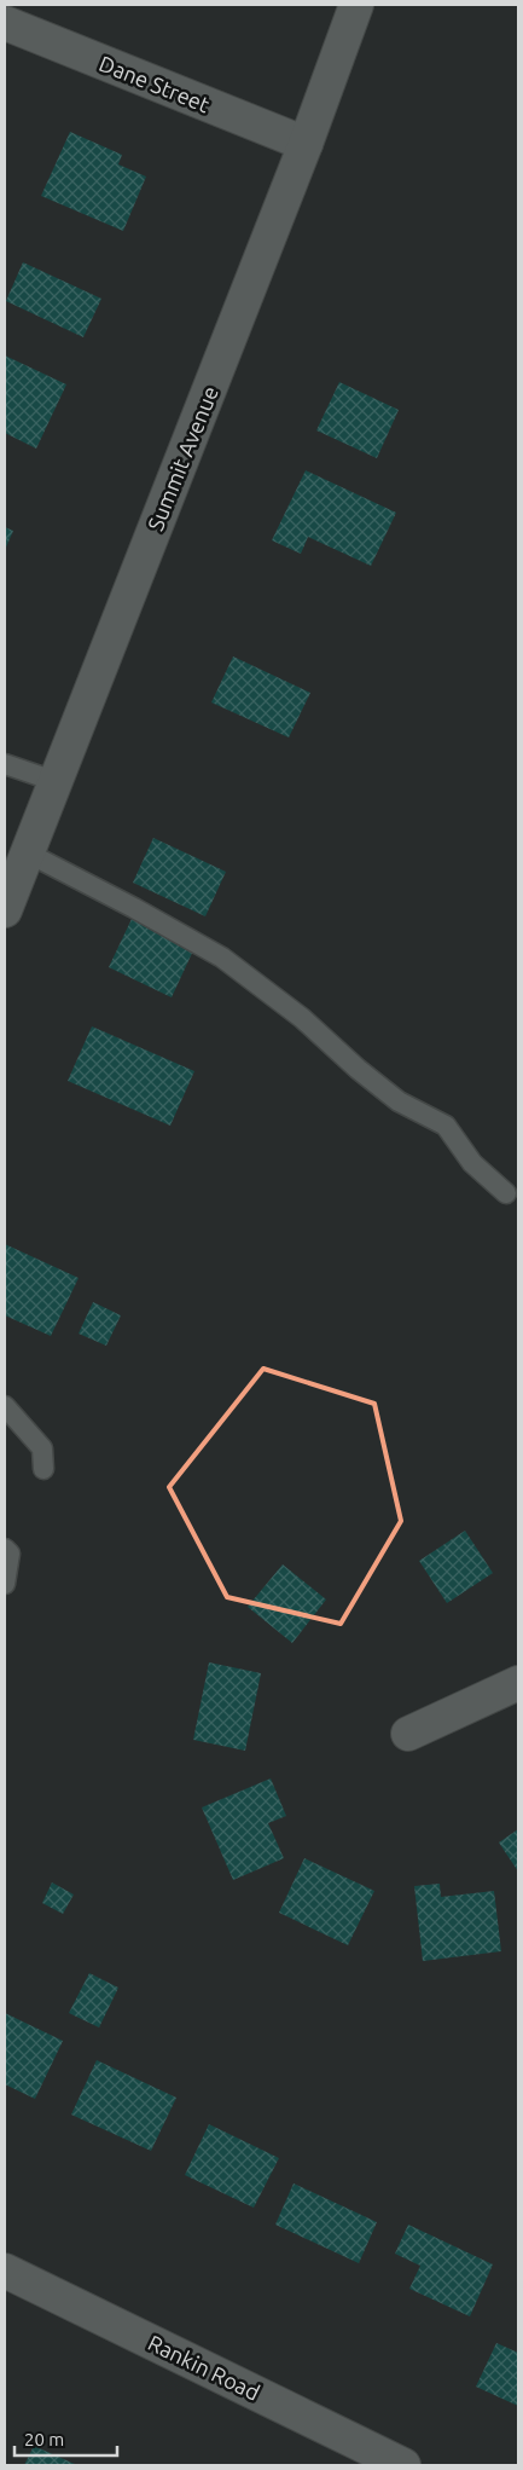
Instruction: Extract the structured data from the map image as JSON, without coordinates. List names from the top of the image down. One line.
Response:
{"streets":{"main road":["Dane Street","Summit Avenue","Rankin Road"]},"crossings":[["Dane Street","Summit Avenue"]],"scale_bar":"20 m"}
